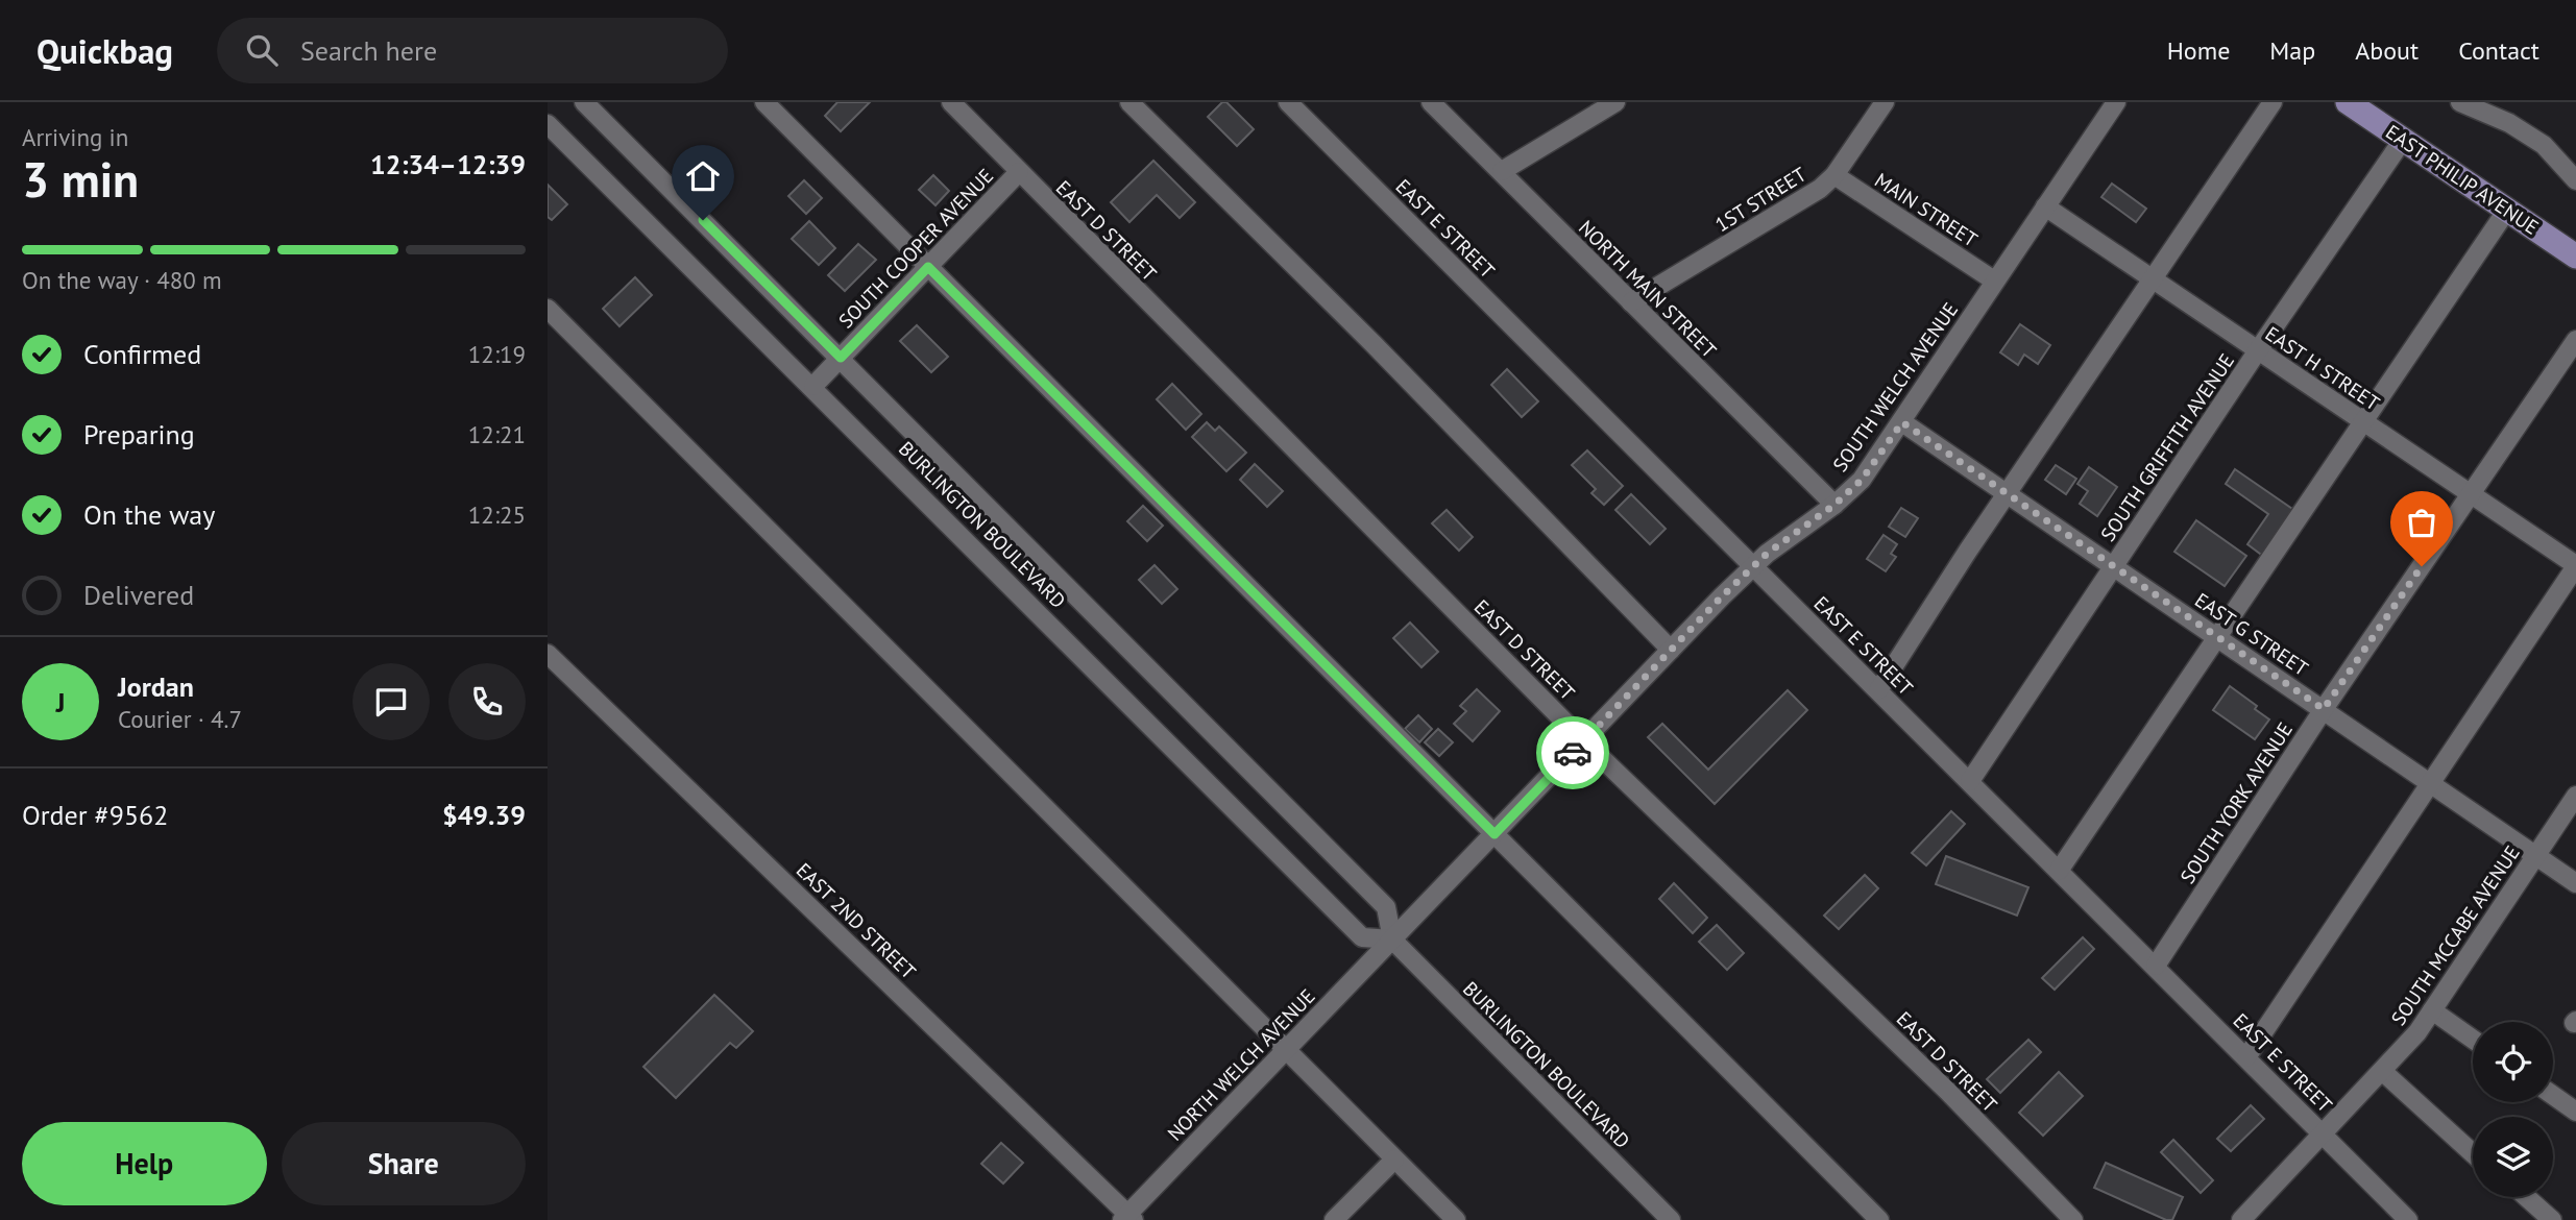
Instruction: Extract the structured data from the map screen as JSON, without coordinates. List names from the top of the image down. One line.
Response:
{"streets":{"main road":["EAST PHILIP AVENUE"],"street":["1ST STREET","MAIN STREET","EAST E STREET","EAST D STREET","SOUTH COOPER AVENUE","NORTH MAIN STREET","EAST H STREET","SOUTH WELCH AVENUE","SOUTH GRIFFITH AVENUE","BURLINGTON BOULEVARD","EAST G STREET","SOUTH YORK AVENUE","EAST 2ND STREET","SOUTH MCCABE AVENUE","NORTH WELCH AVENUE"]},"crossings":[["EAST PHILIP AVENUE","SOUTH GRIFFITH AVENUE"],["1ST STREET","MAIN STREET"],["1ST STREET","NORTH MAIN STREET"],["MAIN STREET","SOUTH WELCH AVENUE"],["EAST E STREET","SOUTH WELCH AVENUE"],["EAST E STREET","SOUTH GRIFFITH AVENUE"],["EAST E STREET","SOUTH YORK AVENUE"],["EAST E STREET","SOUTH MCCABE AVENUE"],["EAST D STREET","SOUTH COOPER AVENUE"],["EAST D STREET","SOUTH WELCH AVENUE"],["SOUTH COOPER AVENUE","BURLINGTON BOULEVARD"],["NORTH MAIN STREET","SOUTH WELCH AVENUE"],["EAST H STREET","SOUTH WELCH AVENUE"],["EAST H STREET","SOUTH GRIFFITH AVENUE"],["EAST H STREET","SOUTH YORK AVENUE"],["SOUTH WELCH AVENUE","BURLINGTON BOULEVARD"],["SOUTH WELCH AVENUE","EAST G STREET"],["SOUTH WELCH AVENUE","NORTH WELCH AVENUE"],["SOUTH GRIFFITH AVENUE","EAST G STREET"],["BURLINGTON BOULEVARD","NORTH WELCH AVENUE"],["EAST G STREET","SOUTH YORK AVENUE"],["EAST G STREET","SOUTH MCCABE AVENUE"],["EAST 2ND STREET","NORTH WELCH AVENUE"]],"page":{"header":"Quickbag","search":"Search here","nav":["Home","Map","About","Contact"],"heading":["3 min","Arriving in","12:34–12:39"],"panel":["Jordan","Courier · 4.7","Order #9562","$49.39"],"bar":"On the way · 480 m","list":[["Confirmed","12:19"],["Preparing","12:21"],["On the way","12:25"],"Delivered"],"round":"J","buttons":["Help","Share"]}}
